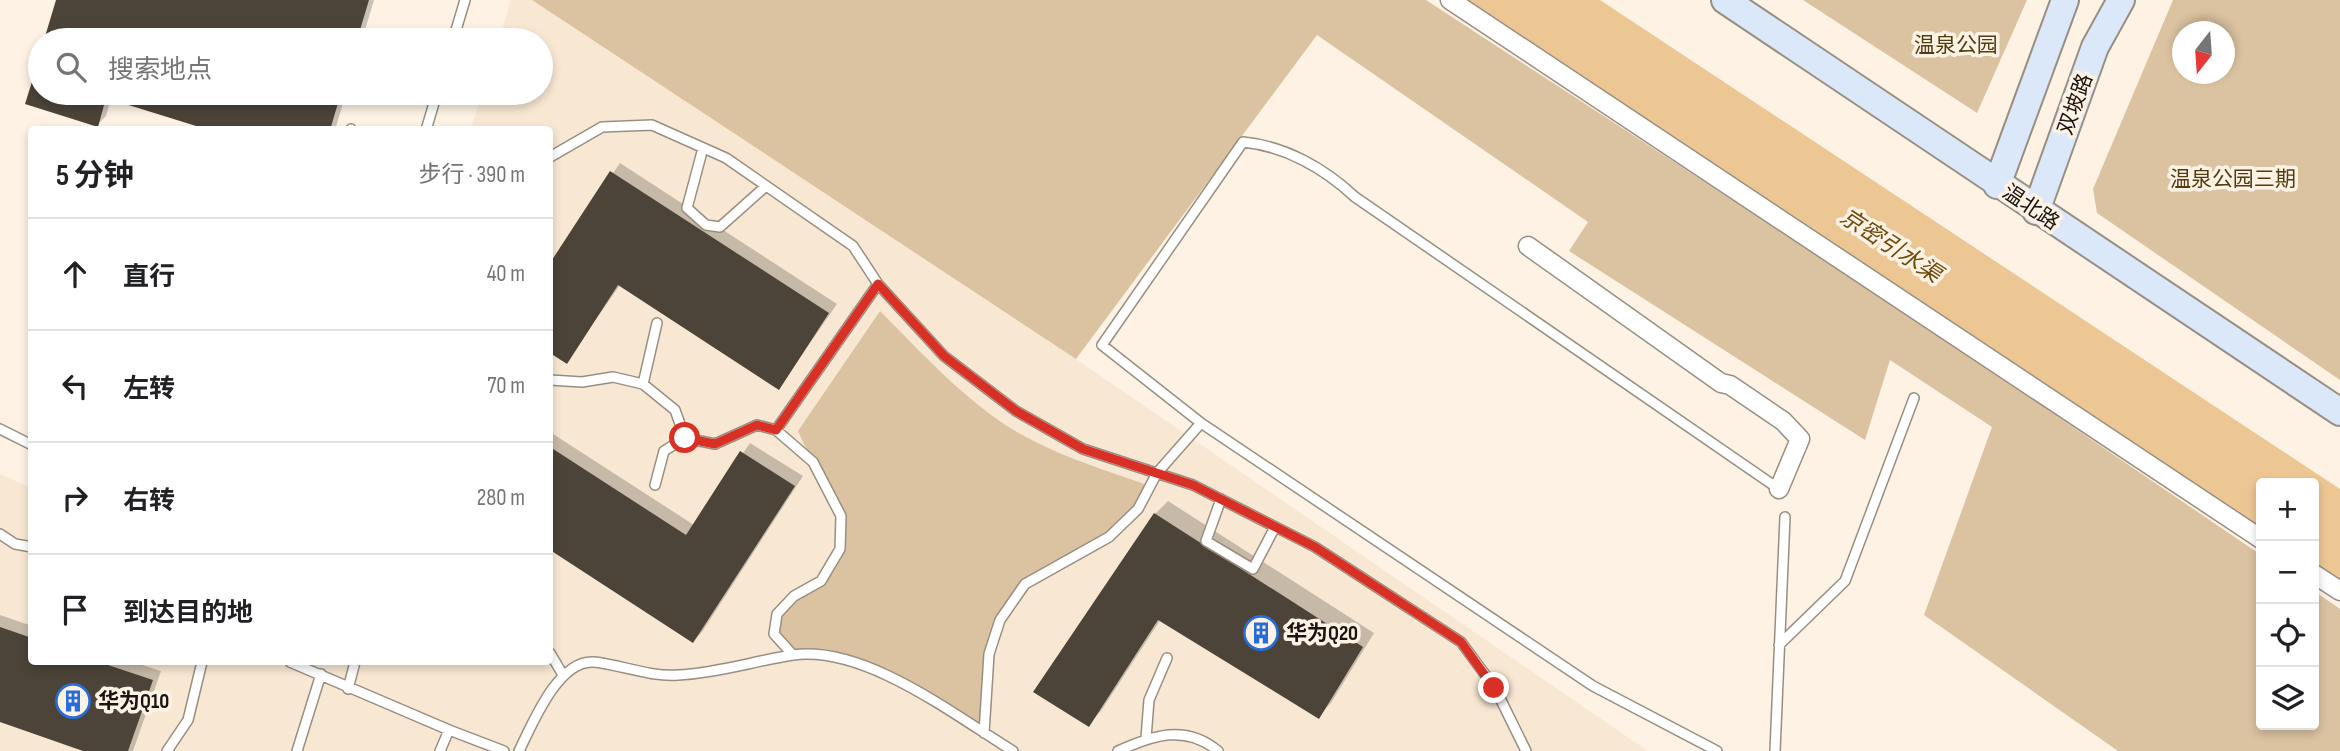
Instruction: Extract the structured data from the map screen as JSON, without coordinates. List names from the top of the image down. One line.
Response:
{"streets":{"main road":["双坡路","温北路"]},"crossings":[["双坡路","温北路"]],"water":["京密引水渠"],"parks":["温泉公园","温泉公园三期"],"places":{"building":["华为Q20","华为Q10"]},"north":"bottom","page":{"search":"搜索地点","heading":["5 分钟","步行 · 390 m"],"list":[["直行","40 m"],["左转","70 m"],["右转","280 m"],"到达目的地"],"map_buttons":["+","−"]}}
